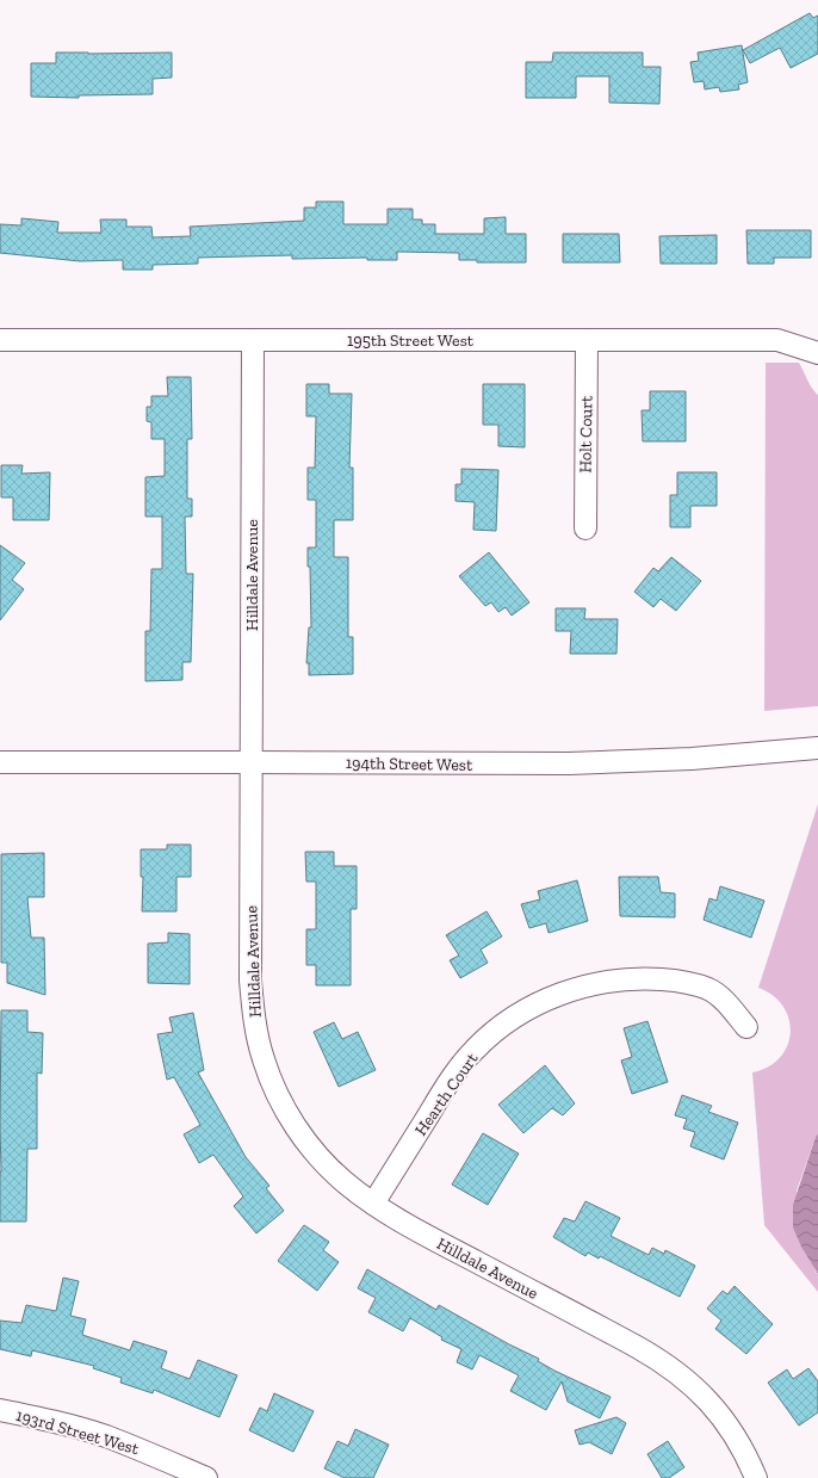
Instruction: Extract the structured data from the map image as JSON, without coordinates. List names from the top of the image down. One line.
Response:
{"streets":{"street":["195th Street West","Holt Court","Hilldale Avenue","194th Street West","Hearth Court","193rd Street West"]},"crossings":[["195th Street West","Holt Court"],["195th Street West","Hilldale Avenue"],["Hilldale Avenue","194th Street West"],["Hilldale Avenue","Hearth Court"]]}
